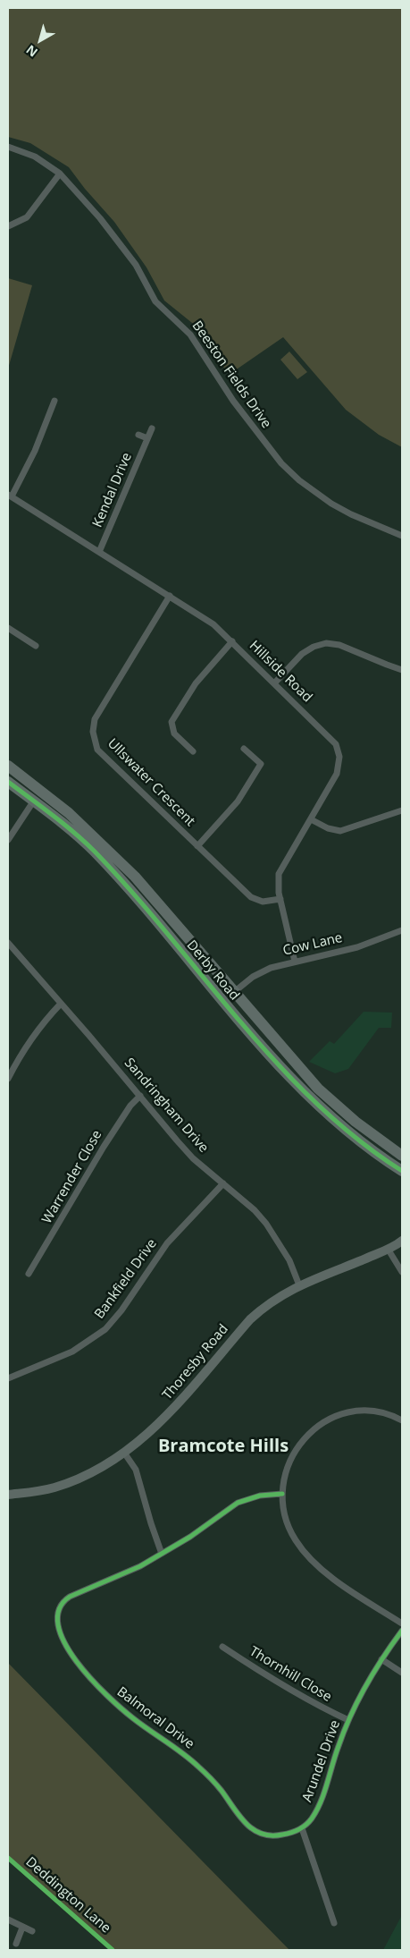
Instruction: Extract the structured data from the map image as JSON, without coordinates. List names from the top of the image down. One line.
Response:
{"streets":{"highway":["Derby Road"],"street":["Beeston Fields Drive","Kendal Drive","Hillside Road","Ullswater Crescent","Cow Lane","Sandringham Drive","Warrender Close","Bankfield Drive","Thoresby Road","Thornhill Close","Balmoral Drive","Arundel Drive"],"cycle path":["Deddington Lane"]},"crossings":[["Kendal Drive","Hillside Road"],["Hillside Road","Ullswater Crescent"],["Hillside Road","Cow Lane"],["Cow Lane","Derby Road"],["Sandringham Drive","Warrender Close"],["Sandringham Drive","Bankfield Drive"],["Sandringham Drive","Thoresby Road"],["Thornhill Close","Arundel Drive"],["Balmoral Drive","Arundel Drive"]],"districts":["Bramcote Hills"],"north":"bottom left"}
